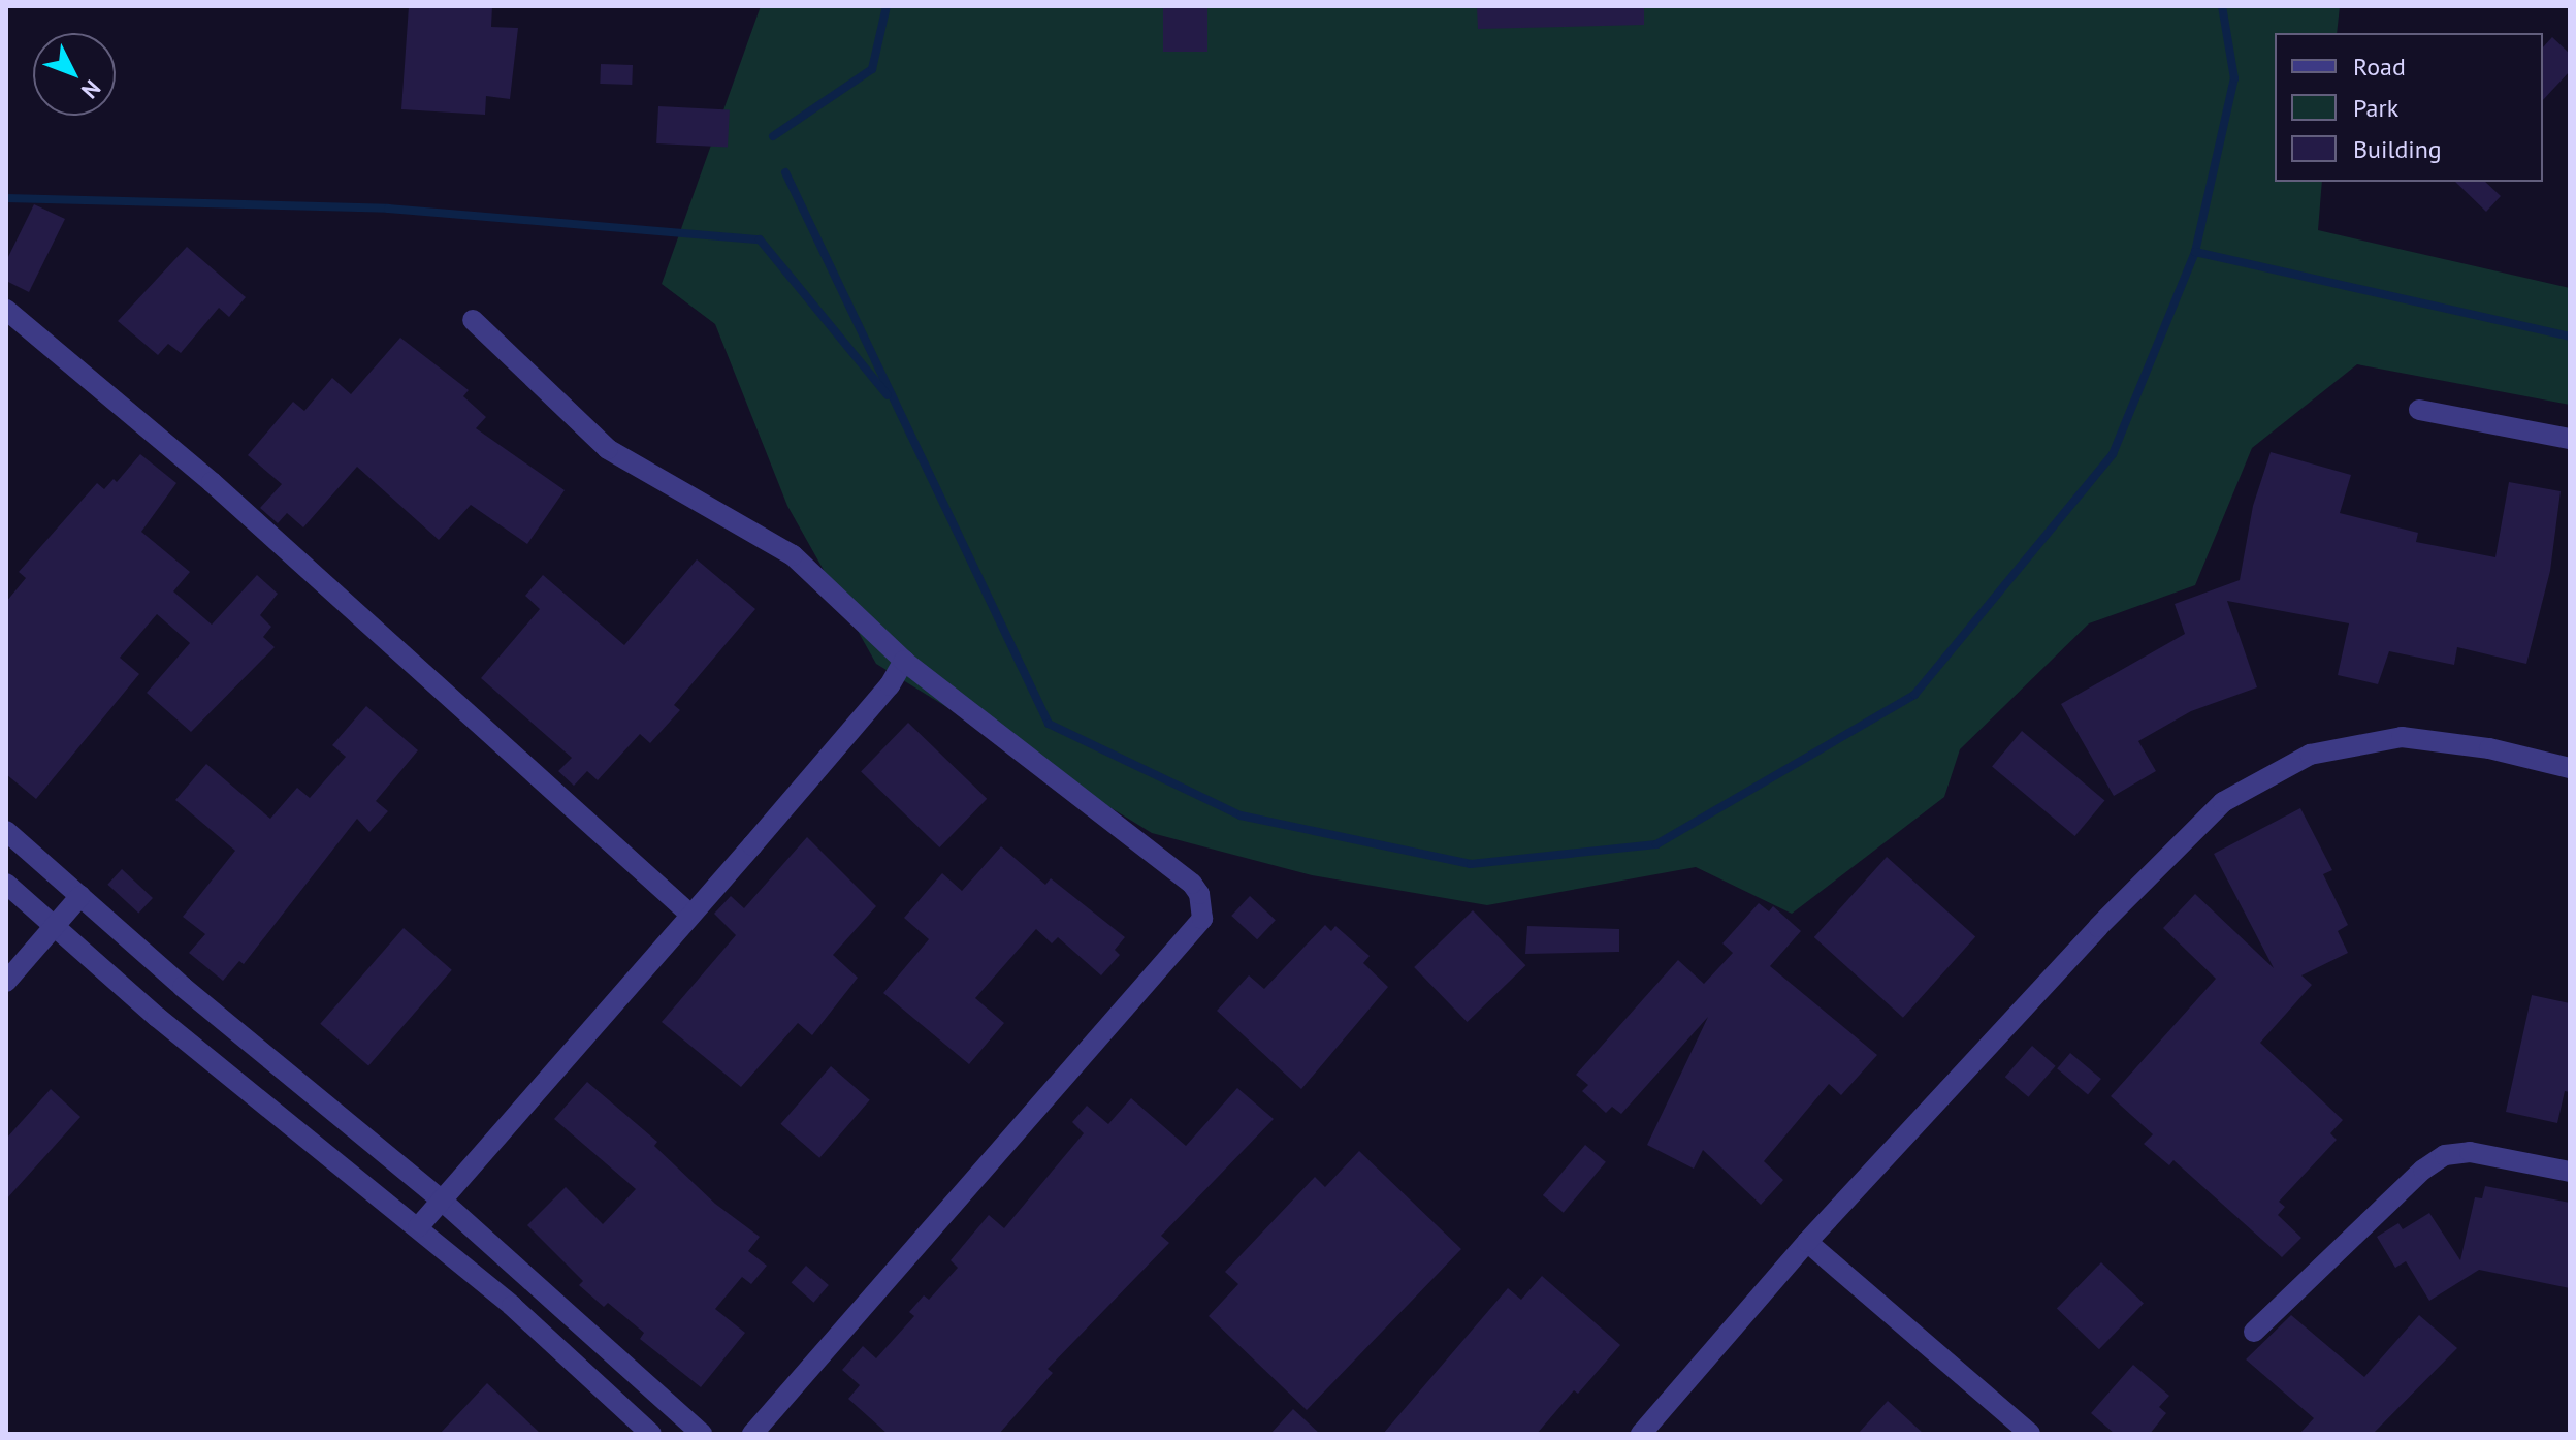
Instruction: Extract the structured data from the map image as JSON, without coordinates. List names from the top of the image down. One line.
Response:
{"legend":["Road","Park","Building"],"north":"bottom right"}
